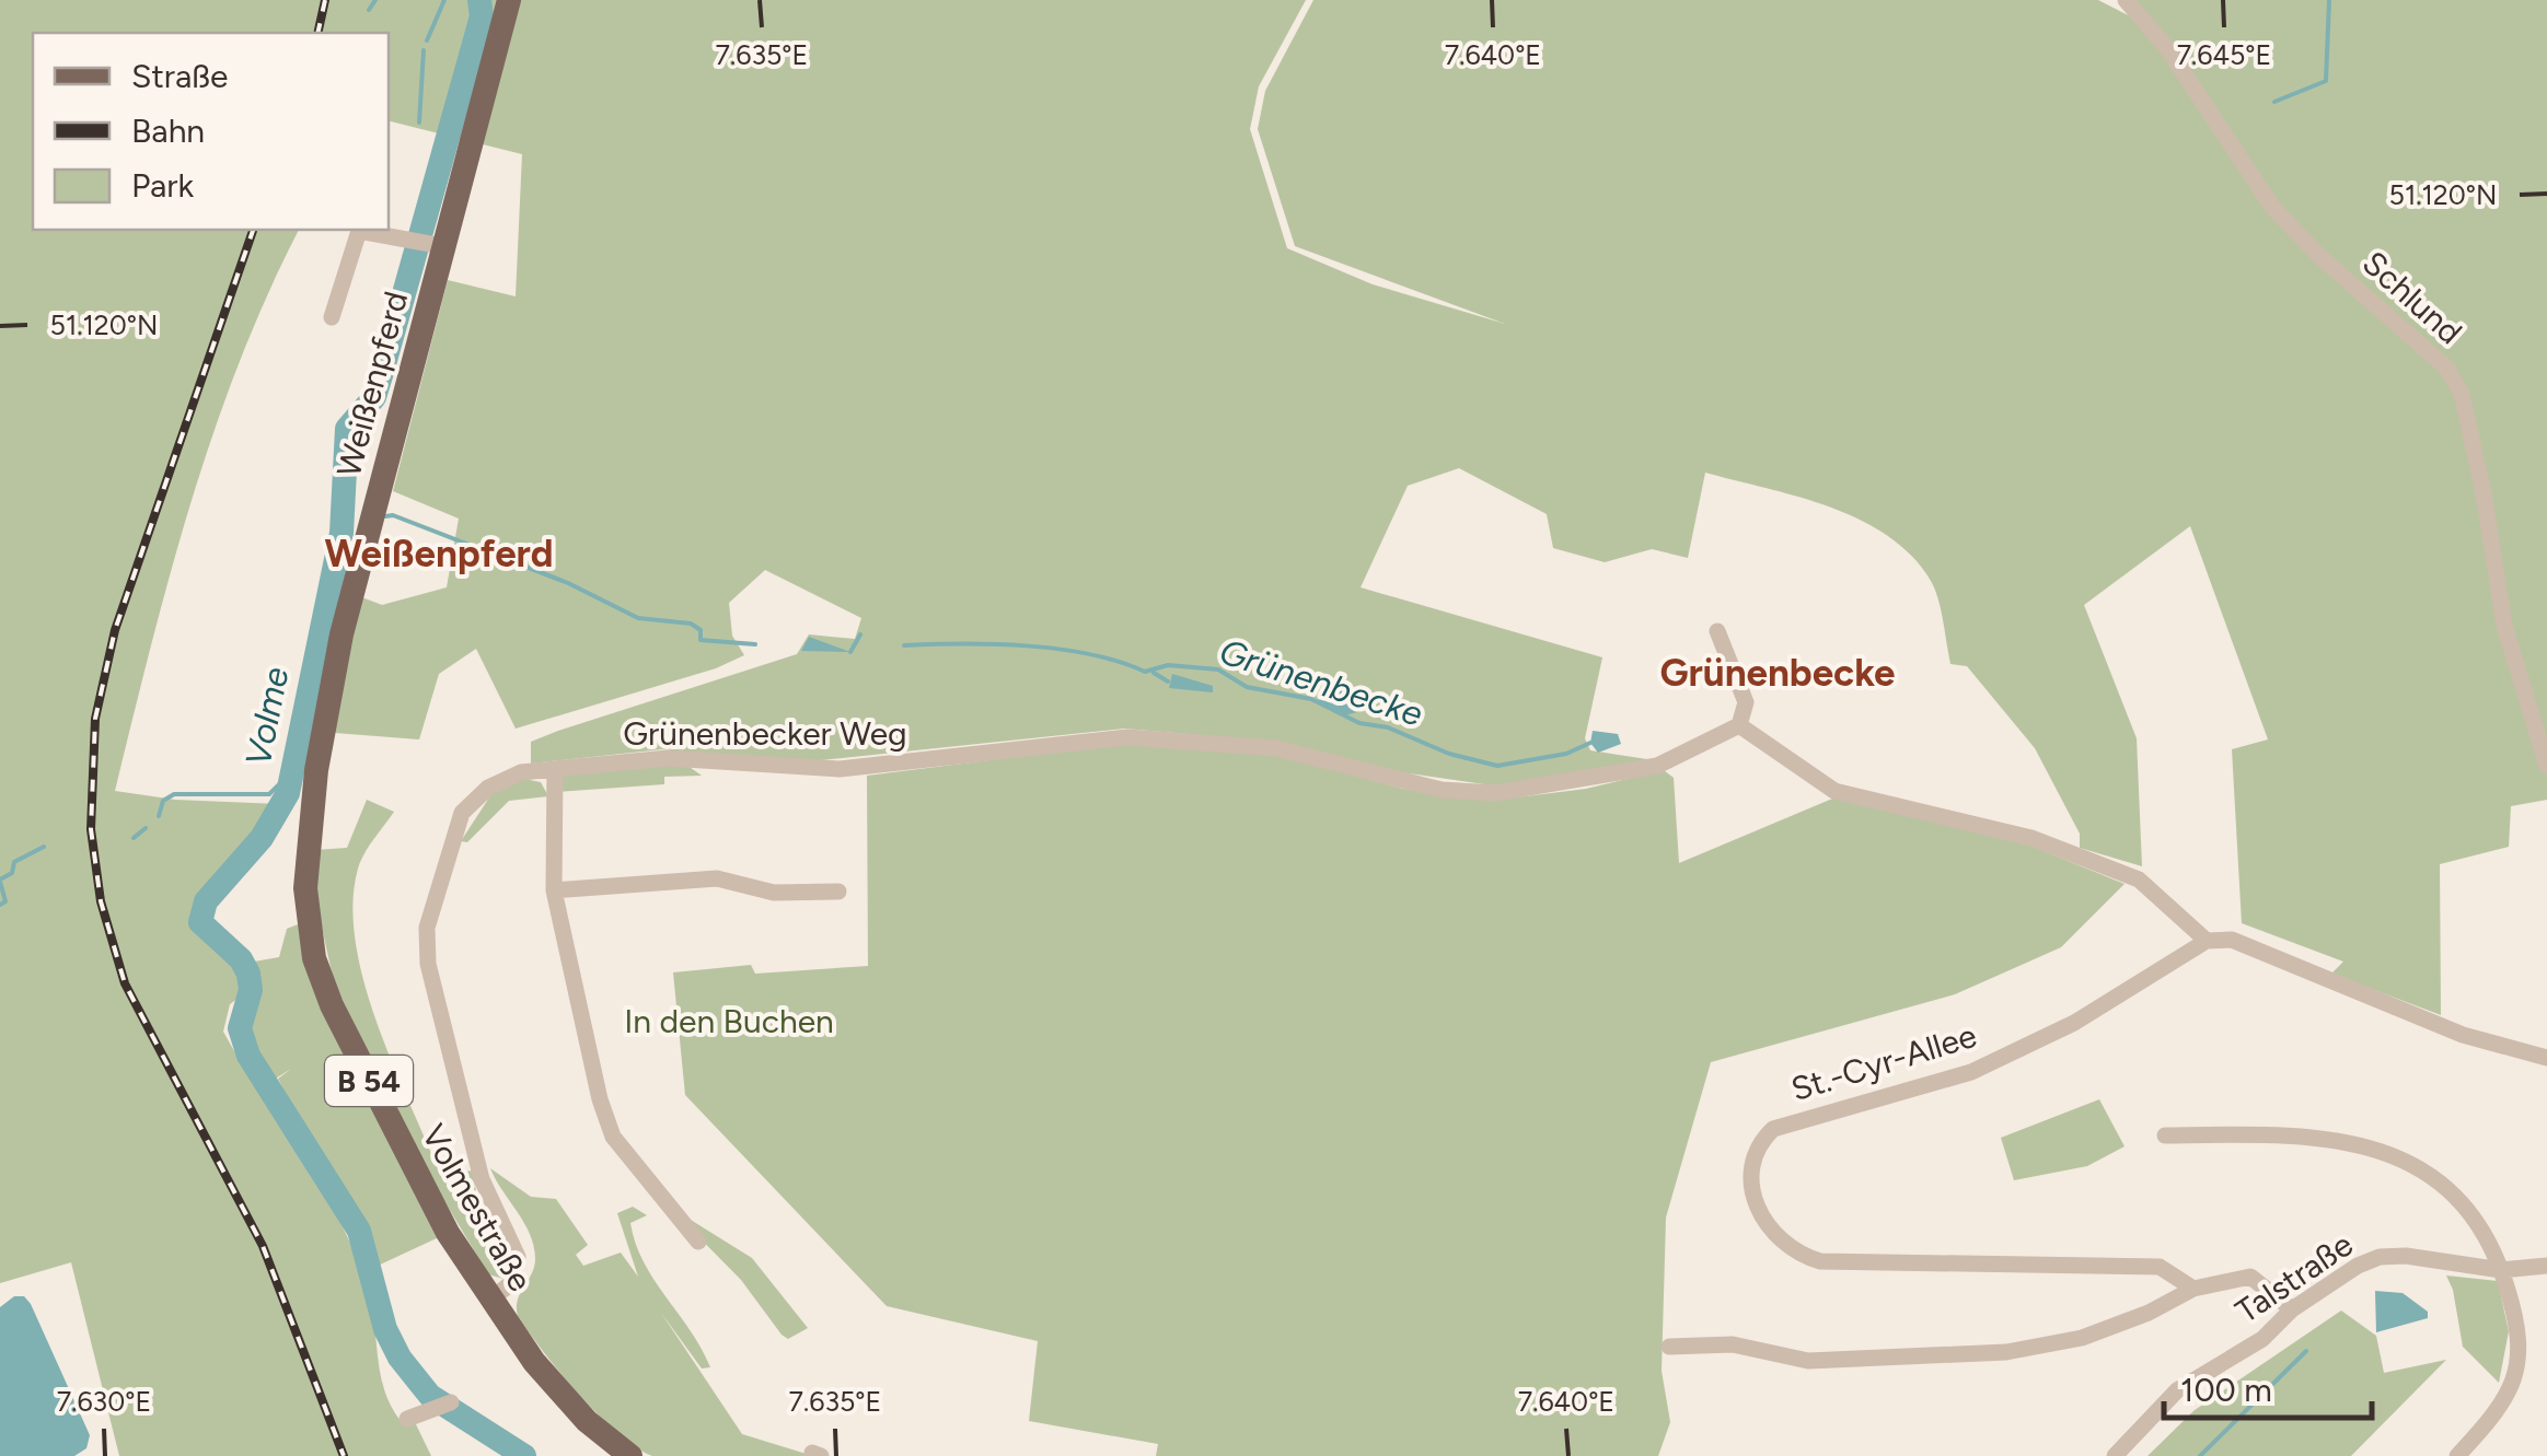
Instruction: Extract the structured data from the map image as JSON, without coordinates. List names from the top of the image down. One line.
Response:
{"streets":{"main road":["Weißenpferd","B 54","Volmestraße"],"street":["Schlund","Grünenbecker Weg","St.-Cyr-Allee","Talstraße"]},"crossings":[["Weißenpferd","Volmestraße"],["Grünenbecker Weg","Volmestraße"]],"districts":["Weißenpferd","Grünenbecke"],"water":["Grünenbecke","Volme"],"parks":["In den Buchen"],"legend":["Straße","Bahn","Park"],"scale_bar":"100 m","coordinates":["7.635°E","7.640°E","7.645°E","51.120°N","7.630°E"]}
